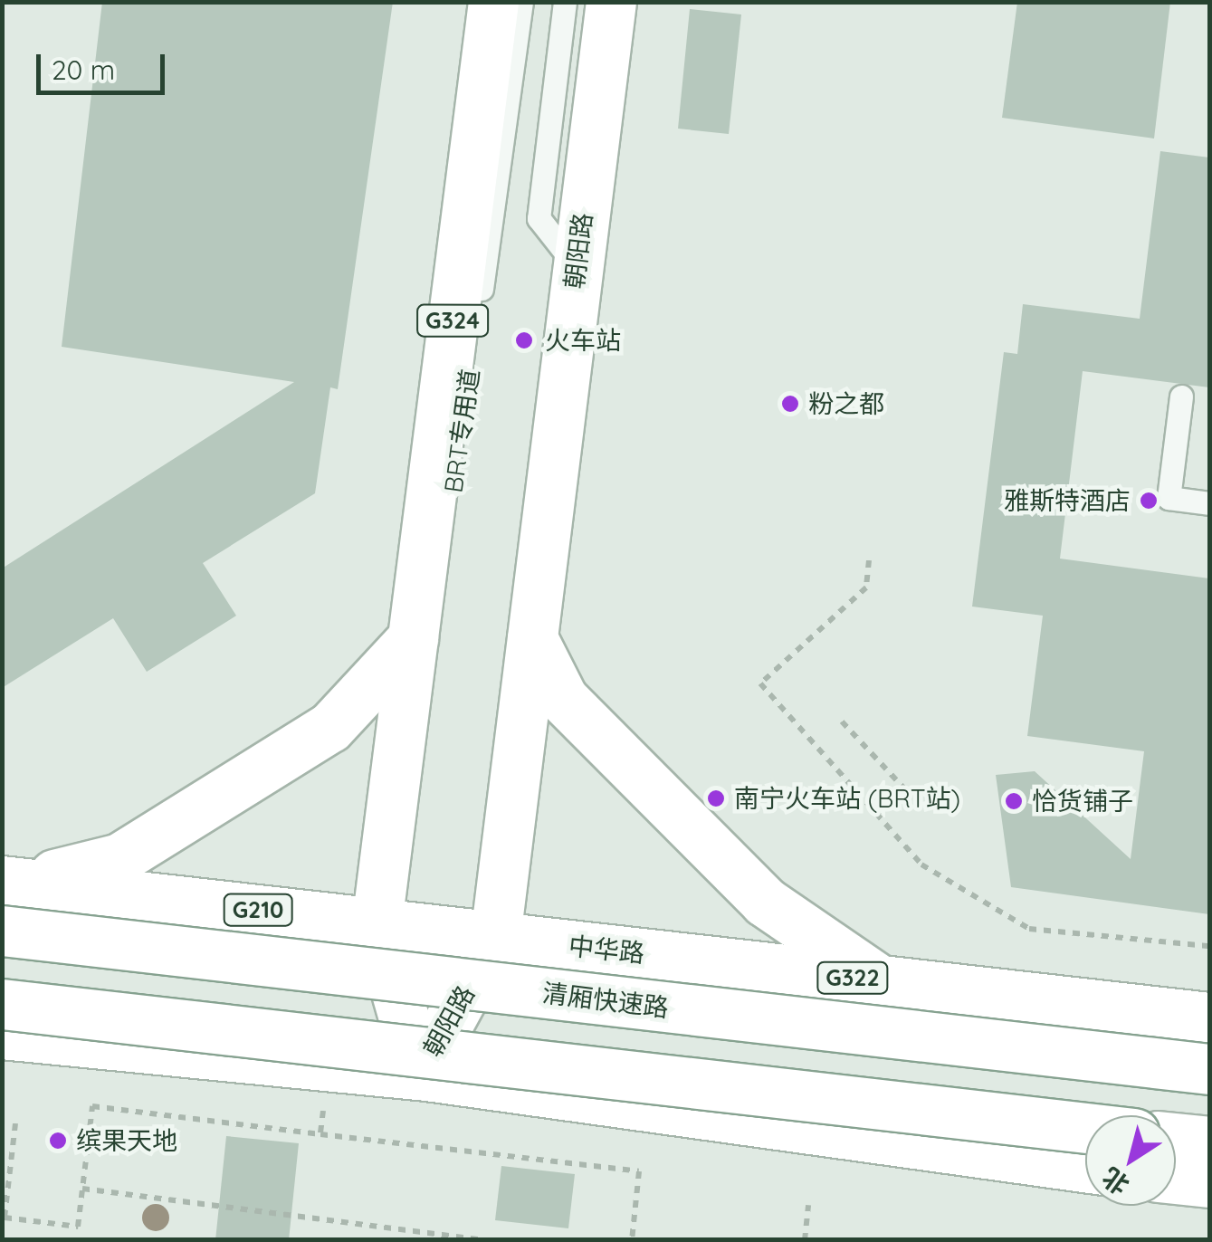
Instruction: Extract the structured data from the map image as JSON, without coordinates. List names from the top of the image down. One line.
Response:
{"streets":{"main road":["朝阳路","G324","G210","中华路","G322","清厢快速路"],"lane":["BRT专用道"]},"crossings":[["朝阳路","BRT专用道"],["朝阳路","中华路"]],"places":["火车站","粉之都","雅斯特酒店","南宁火车站 (BRT站)","恰货铺子","缤果天地"],"scale_bar":"20 m","north":"bottom left"}
